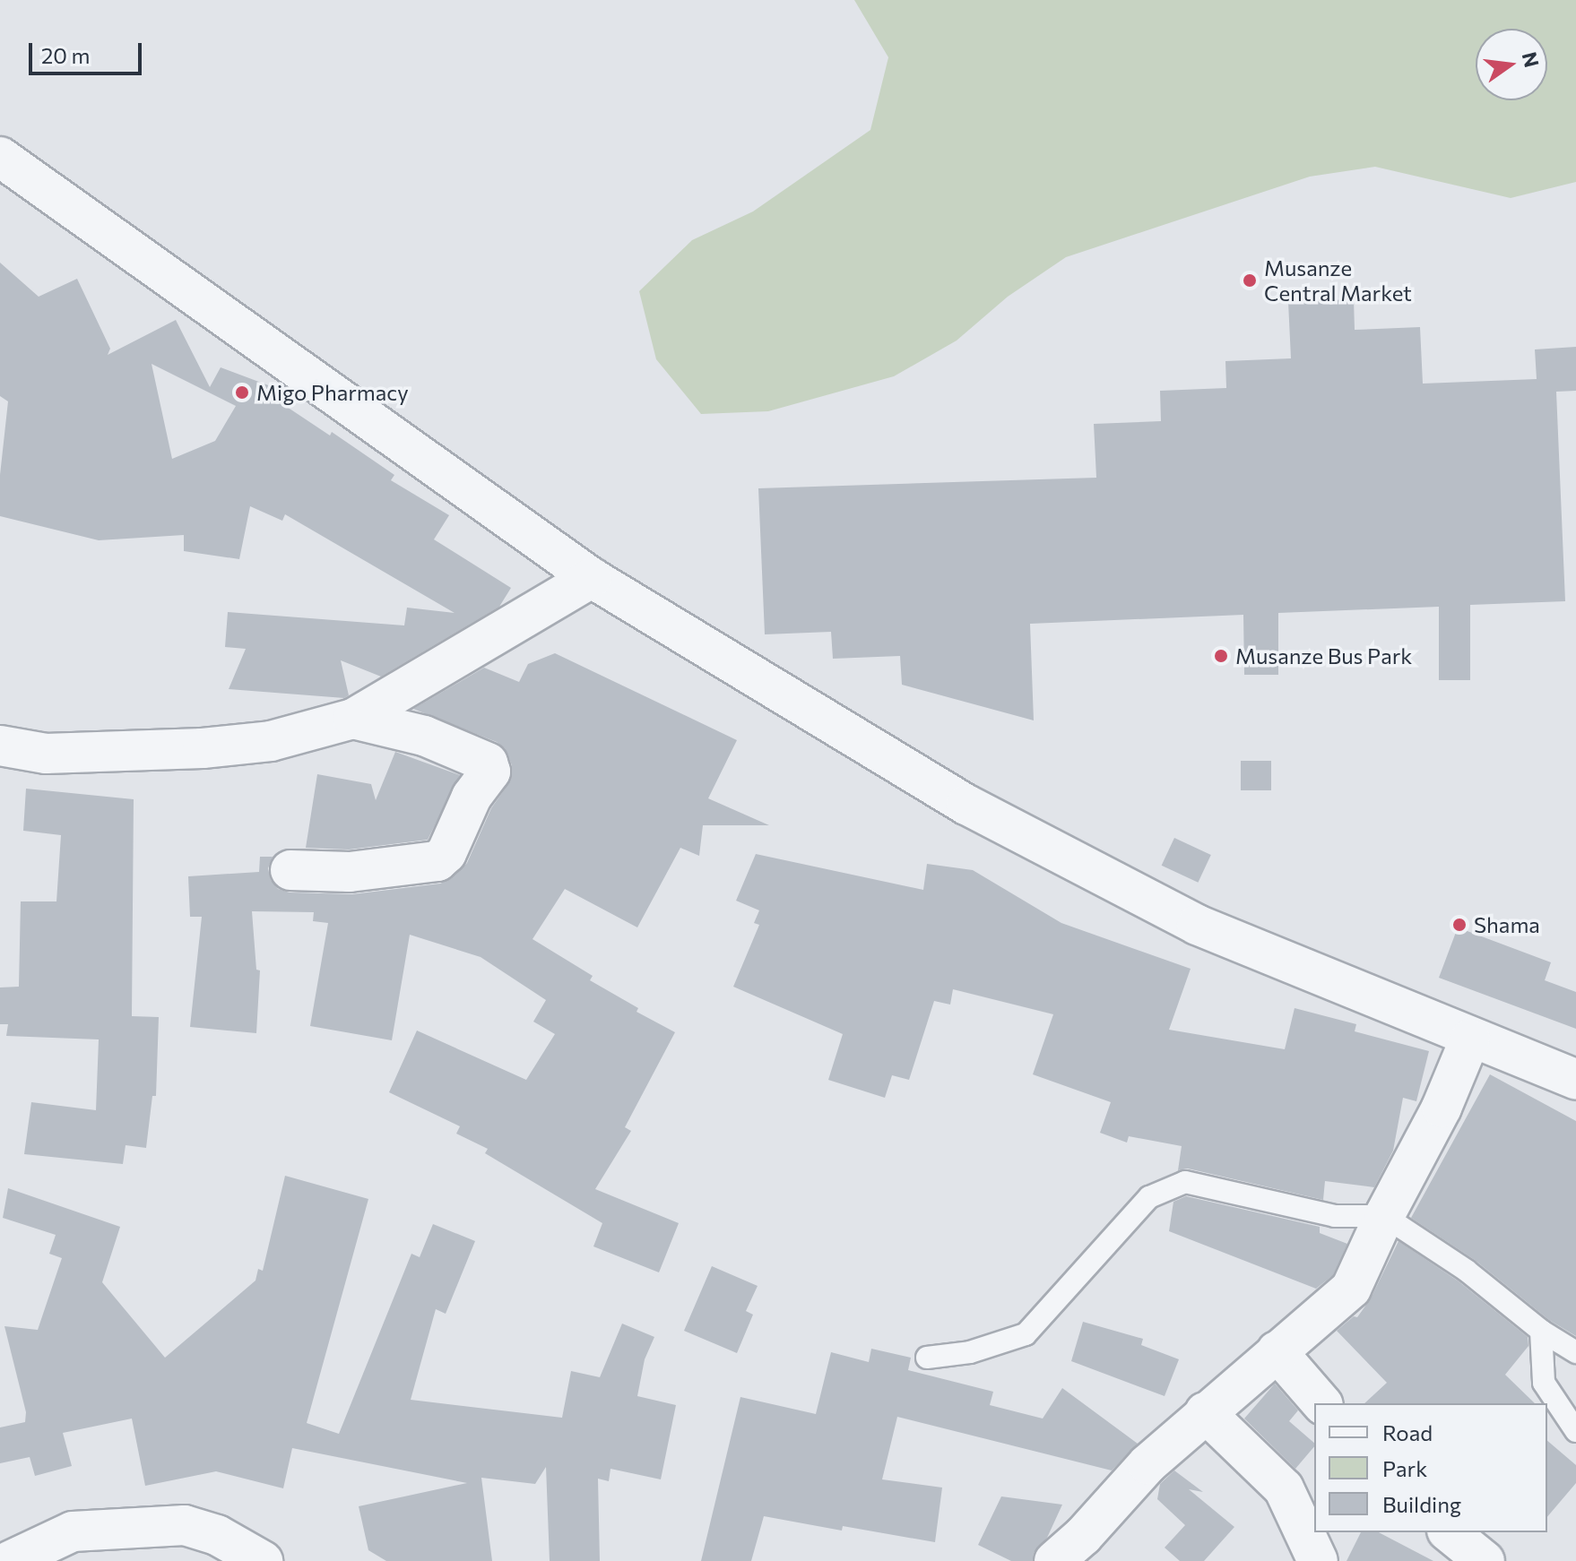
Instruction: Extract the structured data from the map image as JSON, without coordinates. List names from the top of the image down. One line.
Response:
{"places":["Musanze Central Market","Migo Pharmacy","Musanze Bus Park","Shama"],"legend":["Road","Park","Building"],"scale_bar":"20 m","north":"right"}
